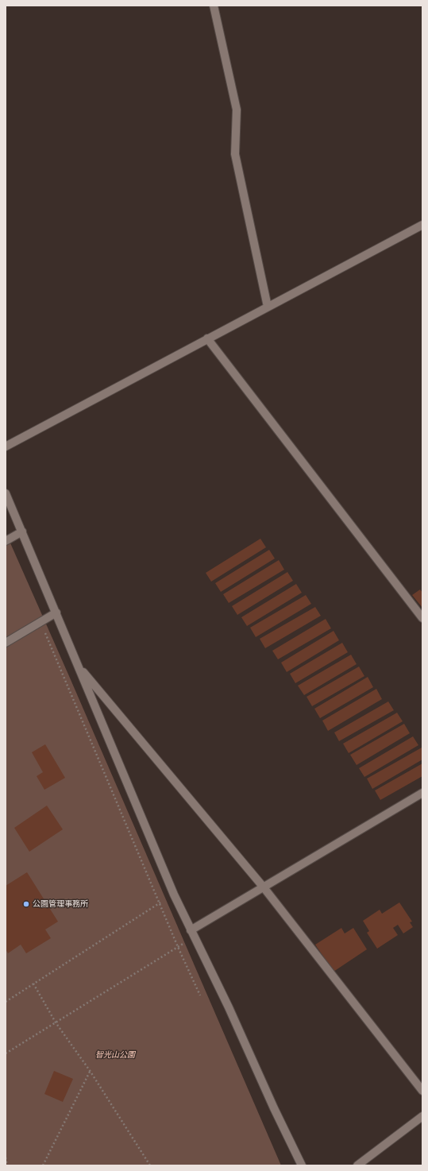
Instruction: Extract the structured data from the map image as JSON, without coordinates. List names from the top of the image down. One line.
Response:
{"parks":["智光山公園"],"places":["公園管理事務所"]}
